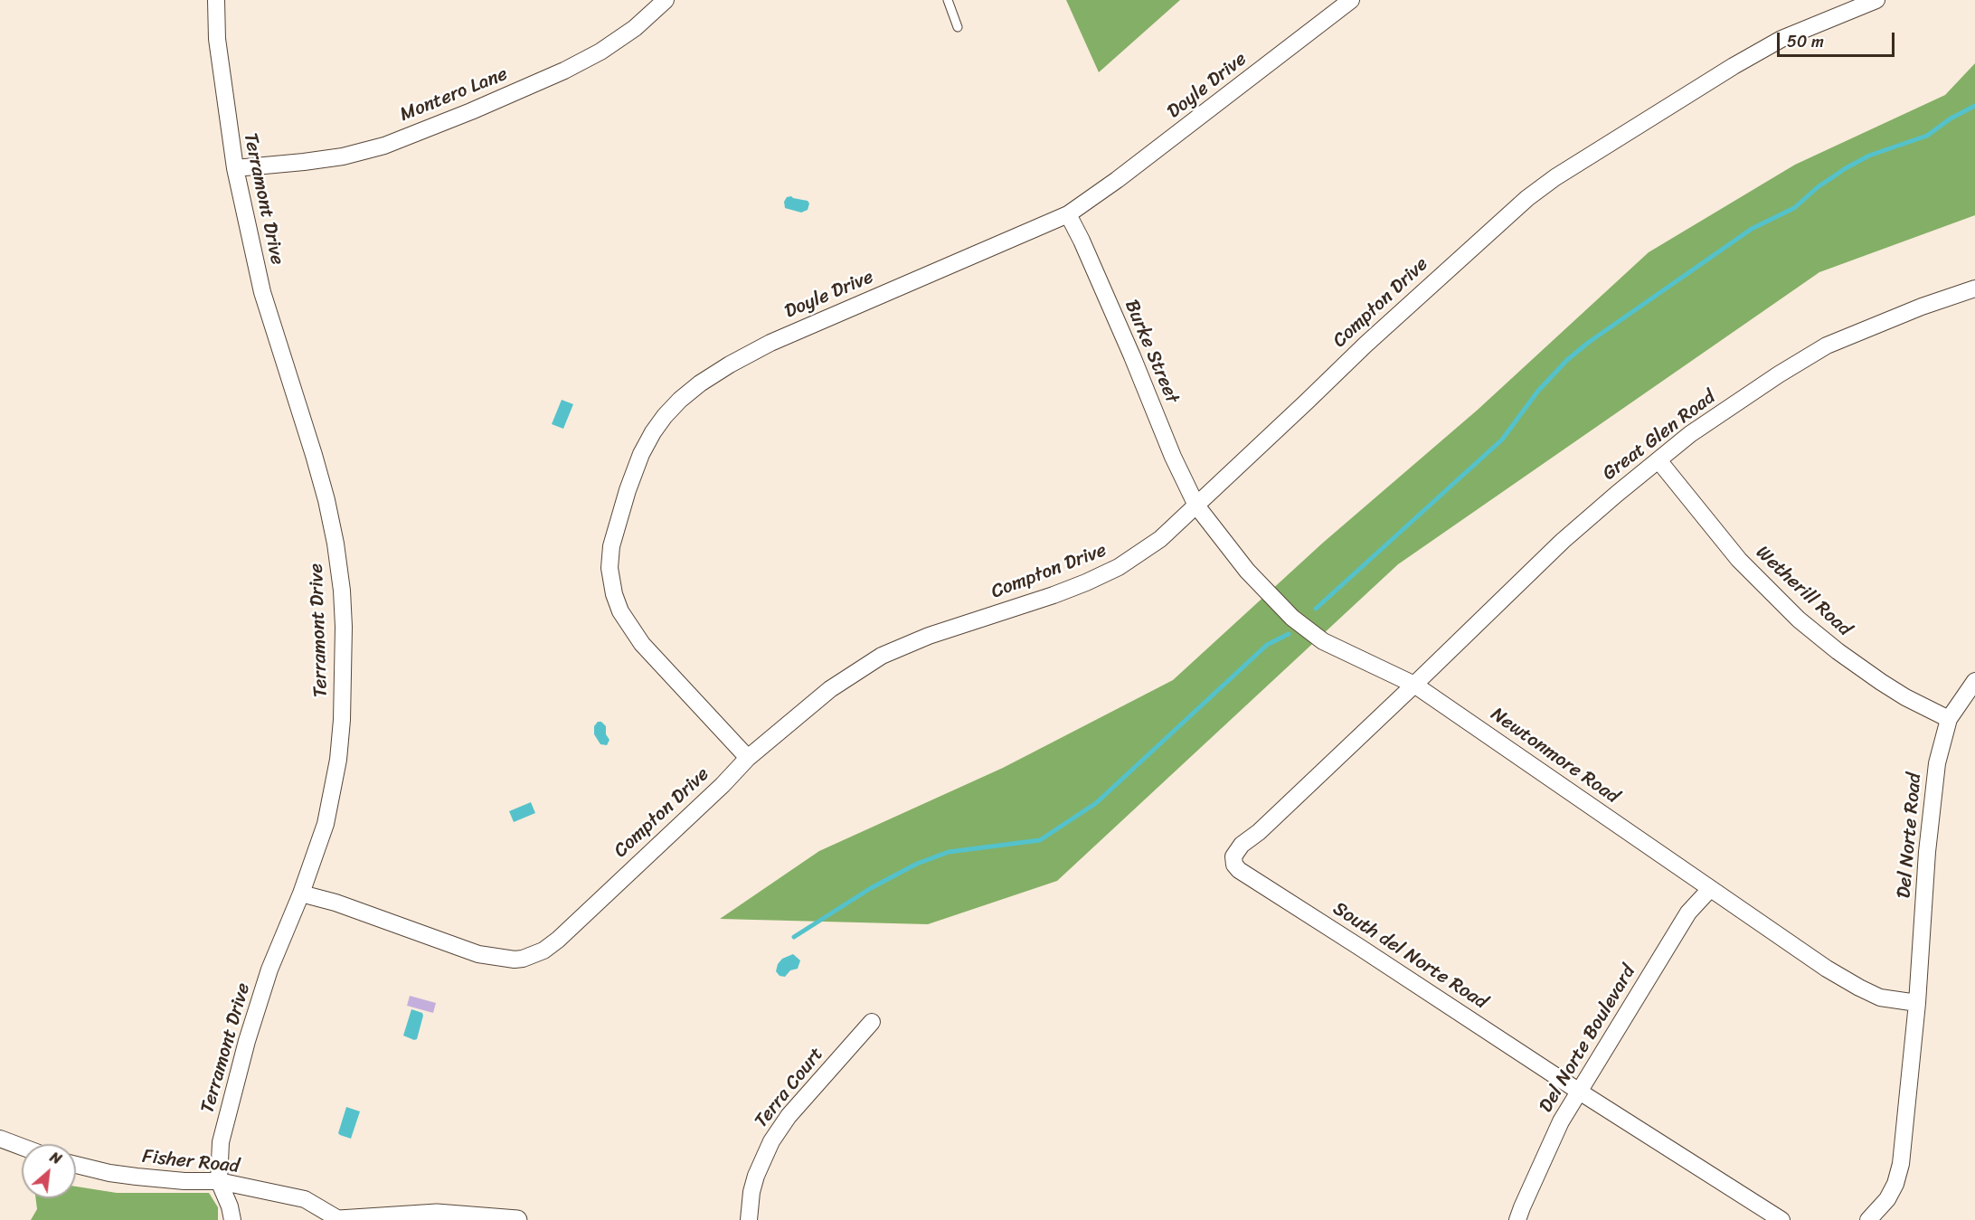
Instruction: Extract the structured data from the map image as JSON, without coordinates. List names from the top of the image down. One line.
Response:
{"streets":{"street":["Doyle Drive","Montero Lane","Terramont Drive","Compton Drive","Burke Street","Great Glen Road","Wetherill Road","Newtonmore Road","Del Norte Road","South del Norte Road","Del Norte Boulevard","Terra Court","Fisher Road"]},"crossings":[["Doyle Drive","Compton Drive"],["Doyle Drive","Burke Street"],["Montero Lane","Terramont Drive"],["Terramont Drive","Compton Drive"],["Terramont Drive","Fisher Road"],["Compton Drive","Burke Street"],["Compton Drive","Newtonmore Road"],["Burke Street","Newtonmore Road"],["Great Glen Road","Wetherill Road"],["Great Glen Road","Newtonmore Road"],["Great Glen Road","South del Norte Road"],["Wetherill Road","Del Norte Road"],["Newtonmore Road","Del Norte Road"],["Newtonmore Road","South del Norte Road"],["Newtonmore Road","Del Norte Boulevard"],["South del Norte Road","Del Norte Boulevard"]],"scale_bar":"50 m","north":"top right"}
